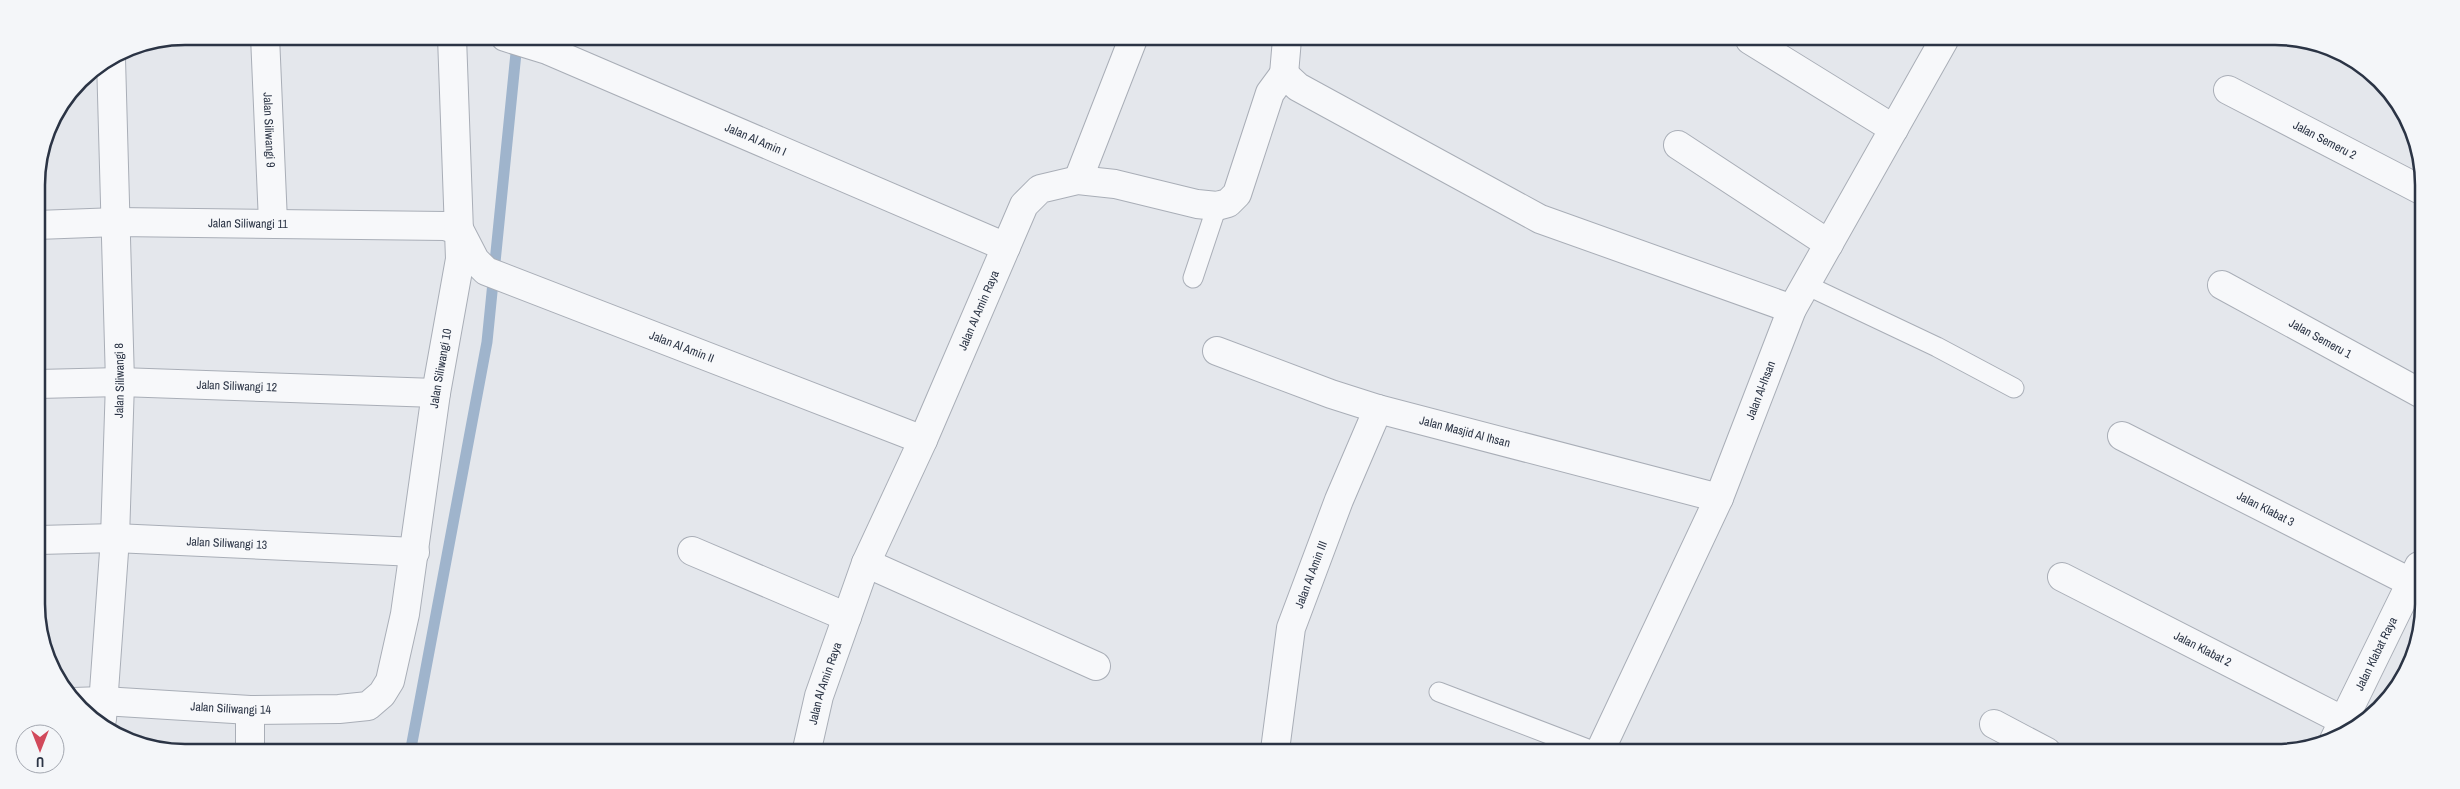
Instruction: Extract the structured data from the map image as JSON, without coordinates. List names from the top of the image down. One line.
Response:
{"streets":{"street":["Jalan Siliwangi 9","Jalan Al Amin I","Jalan Semeru 2","Jalan Siliwangi 11","Jalan Al Amin Raya","Jalan Semeru 1","Jalan Al Amin II","Jalan Siliwangi 10","Jalan Siliwangi 8","Jalan Siliwangi 12","Jalan Al-Ihsan","Jalan Masjid Al Ihsan","Jalan Klabat 3","Jalan Siliwangi 13","Jalan Al Amin III","Jalan Klabat 2","Jalan Klabat Raya","Jalan Siliwangi 14"]},"crossings":[["Jalan Siliwangi 9","Jalan Siliwangi 11"],["Jalan Al Amin I","Jalan Al Amin Raya"],["Jalan Siliwangi 11","Jalan Al Amin II"],["Jalan Siliwangi 11","Jalan Siliwangi 10"],["Jalan Siliwangi 11","Jalan Siliwangi 8"],["Jalan Al Amin Raya","Jalan Al Amin II"],["Jalan Al Amin II","Jalan Siliwangi 10"],["Jalan Siliwangi 10","Jalan Siliwangi 12"],["Jalan Siliwangi 10","Jalan Siliwangi 13"],["Jalan Siliwangi 10","Jalan Siliwangi 14"],["Jalan Siliwangi 8","Jalan Siliwangi 12"],["Jalan Siliwangi 8","Jalan Siliwangi 13"],["Jalan Siliwangi 8","Jalan Siliwangi 14"],["Jalan Al-Ihsan","Jalan Masjid Al Ihsan"],["Jalan Masjid Al Ihsan","Jalan Al Amin III"],["Jalan Klabat 3","Jalan Klabat Raya"]],"north":"bottom"}
